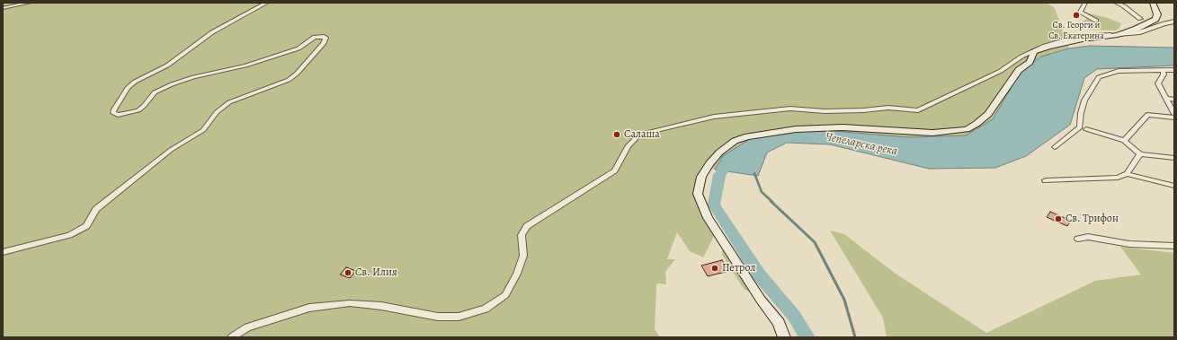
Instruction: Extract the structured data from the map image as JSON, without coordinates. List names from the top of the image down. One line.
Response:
{"water":["Чепеларска река"],"places":["Св. Георги и Св. Екатерина","Салаша","Св. Трифон","Петрол","Св. Илия"]}
